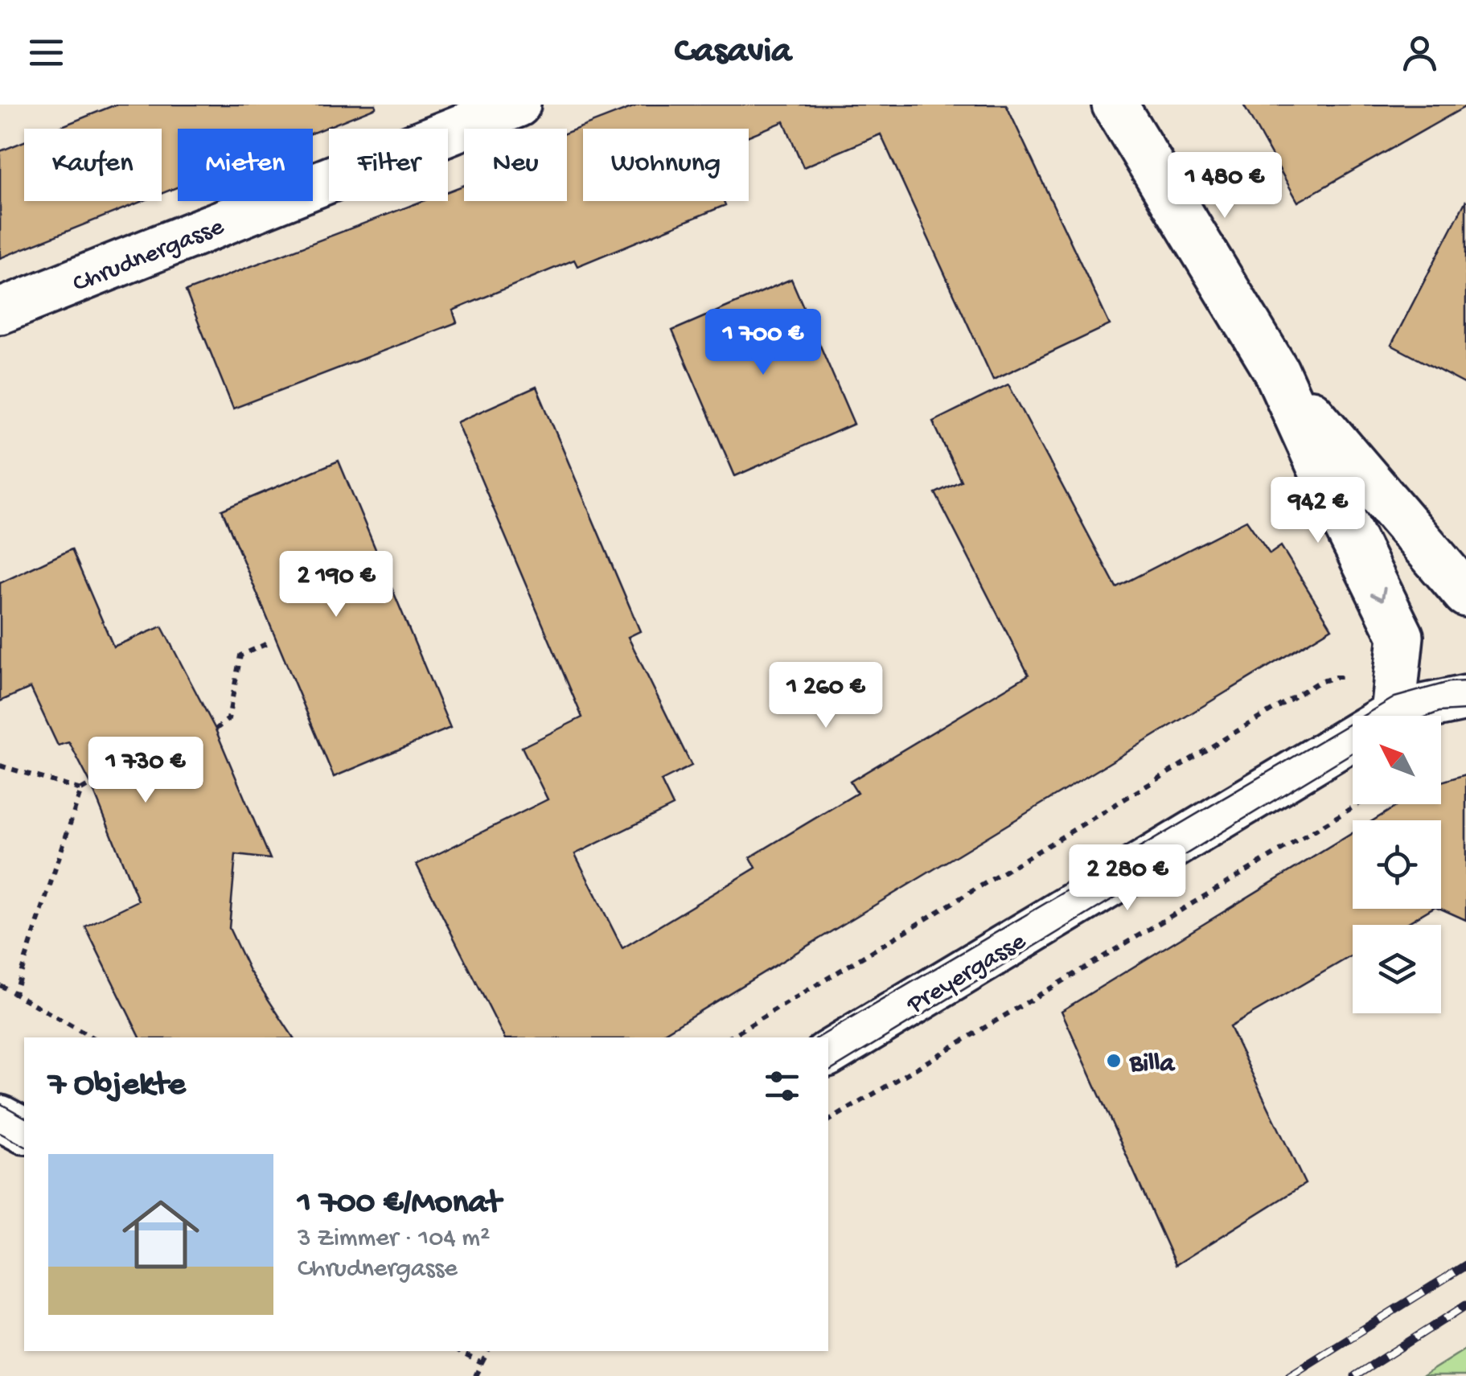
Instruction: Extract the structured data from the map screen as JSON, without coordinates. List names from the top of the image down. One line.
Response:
{"streets":{"street":["Chrudnergasse","Preyergasse"]},"places":["Billa"],"north":"top left","page":{"header":"Casavia","chip":["Kaufen","Mieten","Filter","Neu","Wohnung"],"price":["1 480 €","1 700 €","942 €","2 190 €","1 260 €","1 730 €","2 280 €"],"heading":"7 Objekte","list":[{"name":"1 700 €/Monat","note":"3 Zimmer · 104 m² · Chrudnergasse"}]}}
